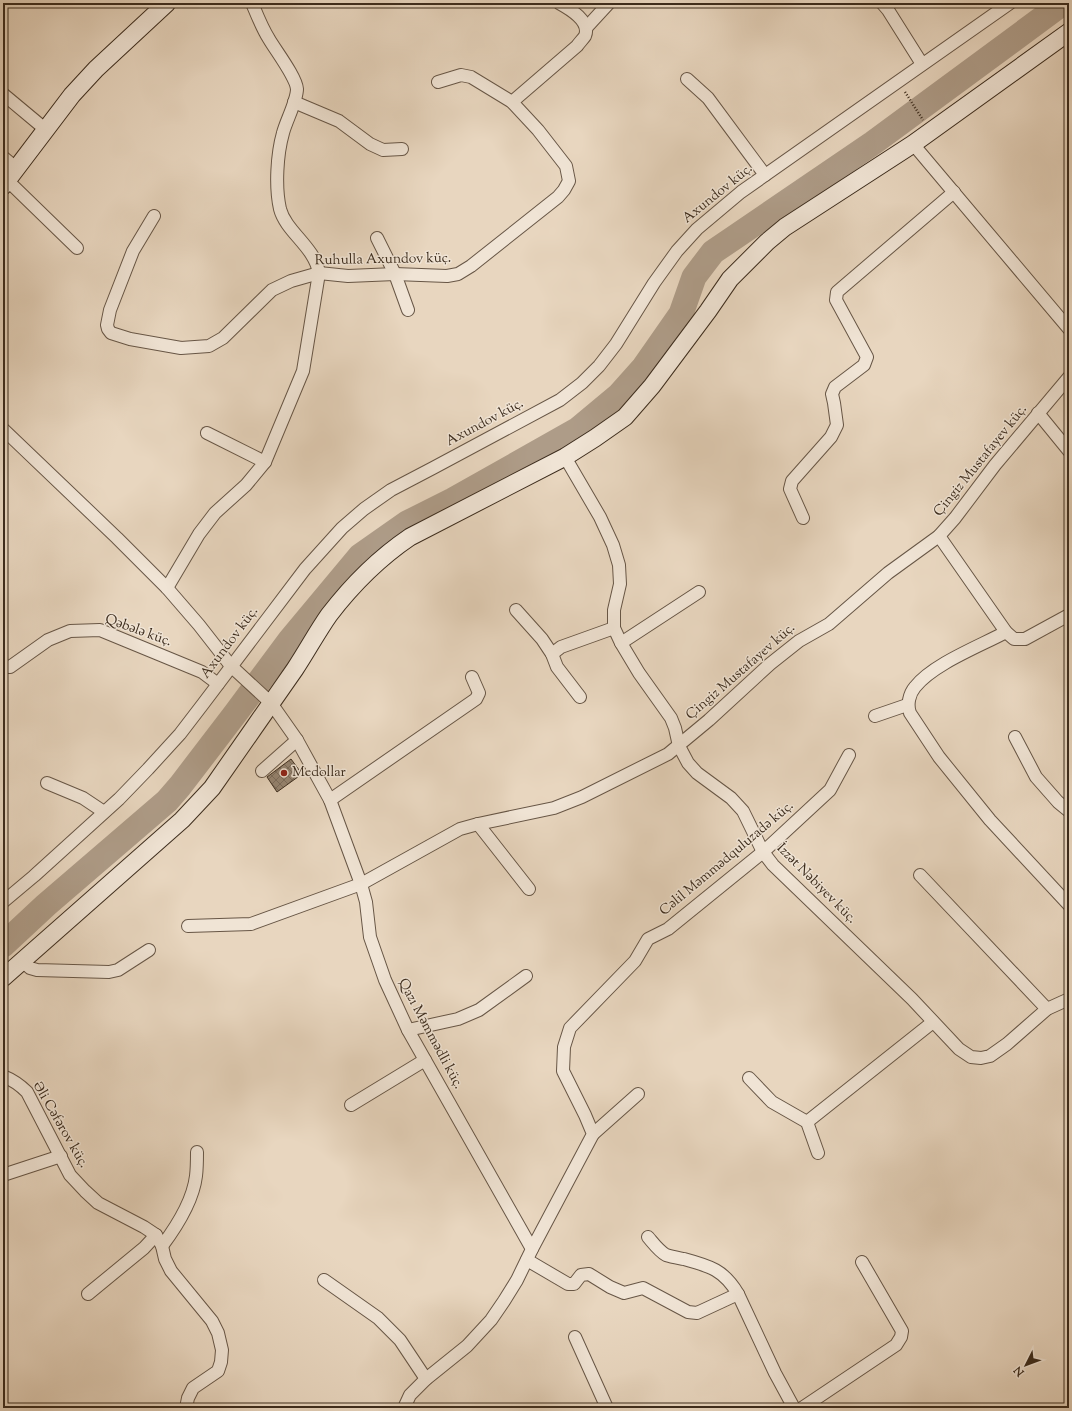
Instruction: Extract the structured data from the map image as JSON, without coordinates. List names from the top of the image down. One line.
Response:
{"streets":{"street":["Axundov küç.","Ruhulla Axundov küç.","Çingiz Mustafayev küç.","Qəbələ küç.","Cəlil Məmmədquluzadə küç.","İzzət Nəbiyev küç.","Qazı Məmmədli küç.","Əli Cəfərov küç."]},"crossings":[["Axundov küç.","Qəbələ küç."],["Axundov küç.","Qazı Məmmədli küç."],["Çingiz Mustafayev küç.","İzzət Nəbiyev küç."],["Çingiz Mustafayev küç.","Qazı Məmmədli küç."],["Cəlil Məmmədquluzadə küç.","İzzət Nəbiyev küç."]],"places":["Medollar"],"north":"bottom left"}
